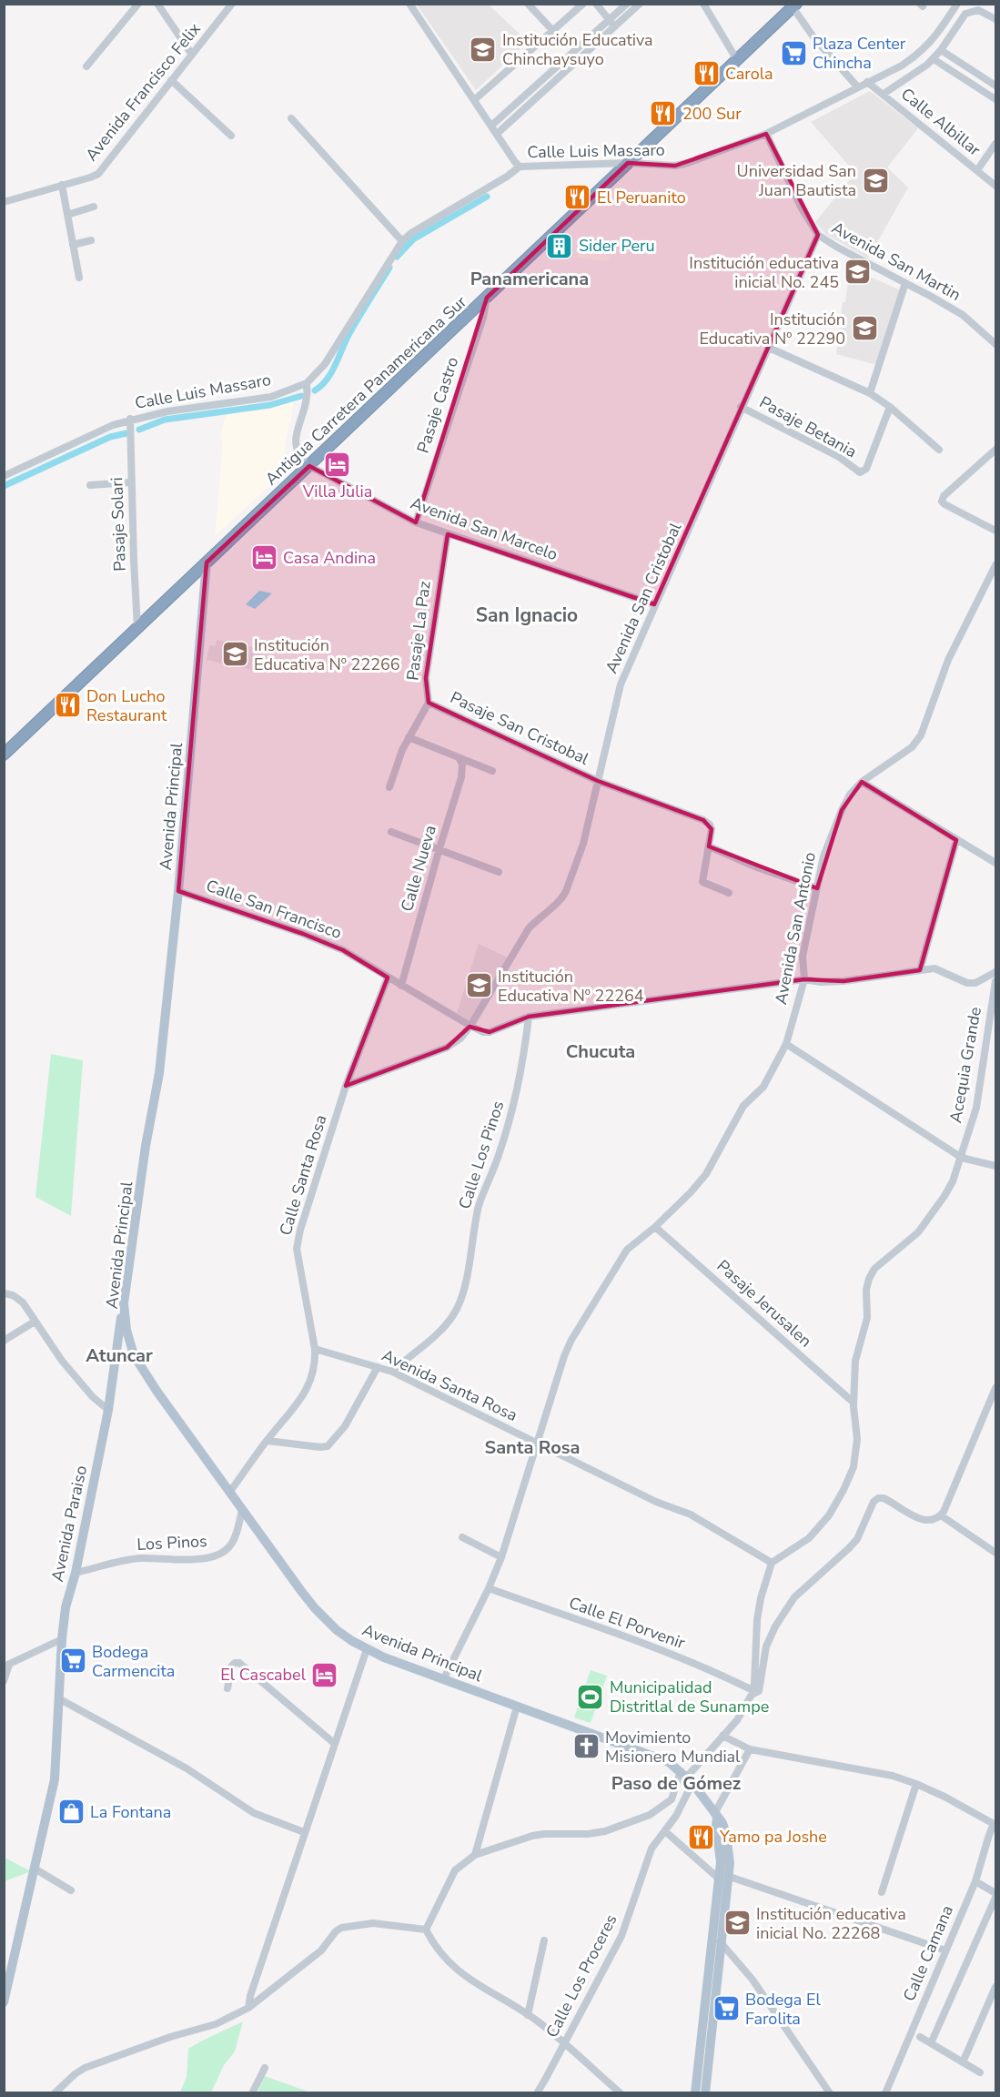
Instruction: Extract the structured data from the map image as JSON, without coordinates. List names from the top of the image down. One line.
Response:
{"streets":{"highway":["Antigua Carretera Panamericana Sur"],"main road":["Avenida Principal","Avenida Paraiso"],"street":["Avenida Francisco Felix","Calle Albillar","Calle Luis Massaro","Avenida San Martin","Pasaje Castro","Pasaje Betania","Pasaje Solari","Avenida San Marcelo","Avenida San Cristobal","Pasaje La Paz","Pasaje San Cristobal","Calle Nueva","Calle San Francisco","Avenida San Antonio","Acequia Grande","Calle Los Pinos","Calle Santa Rosa","Pasaje Jerusalen","Avenida Santa Rosa","Los Pinos","Calle El Porvenir","Calle Camana","Calle Los Proceres"]},"crossings":[["Calle Albillar","Calle Luis Massaro"],["Calle Luis Massaro","Avenida San Martin"],["Calle Luis Massaro","Antigua Carretera Panamericana Sur"],["Calle Luis Massaro","Pasaje Solari"],["Avenida San Martin","Avenida San Cristobal"],["Antigua Carretera Panamericana Sur","Pasaje Castro"],["Antigua Carretera Panamericana Sur","Pasaje Solari"],["Antigua Carretera Panamericana Sur","Avenida San Marcelo"],["Antigua Carretera Panamericana Sur","Avenida Principal"],["Pasaje Castro","Avenida San Marcelo"],["Pasaje Betania","Avenida San Cristobal"],["Avenida San Marcelo","Avenida San Cristobal"],["Avenida San Marcelo","Pasaje La Paz"],["Avenida San Cristobal","Pasaje San Cristobal"],["Avenida San Cristobal","Calle San Francisco"],["Avenida San Cristobal","Calle Santa Rosa"],["Pasaje La Paz","Pasaje San Cristobal"],["Avenida Principal","Calle San Francisco"],["Avenida Principal","Avenida San Antonio"],["Avenida Principal","Calle Santa Rosa"],["Avenida Principal","Avenida Paraiso"],["Avenida Principal","Los Pinos"],["Avenida Principal","Calle Los Proceres"],["Calle Nueva","Calle San Francisco"],["Calle San Francisco","Calle Santa Rosa"],["Avenida San Antonio","Pasaje Jerusalen"],["Avenida San Antonio","Avenida Santa Rosa"],["Avenida San Antonio","Calle El Porvenir"],["Acequia Grande","Pasaje Jerusalen"],["Acequia Grande","Avenida Santa Rosa"],["Calle Los Pinos","Avenida Santa Rosa"],["Calle Santa Rosa","Avenida Santa Rosa"],["Avenida Paraiso","Los Pinos"]],"districts":["Panamericana","San Ignacio","Chucuta","Atuncar","Santa Rosa","Paso de Gómez"],"places":{"school or university":["Institución Educativa Chinchaysuyo","Universidad San Juan Bautista","Institución educativa inicial No. 245","Institución Educativa Nº 22290","Institución Educativa Nº 22266","Institución Educativa Nº 22264","Institución educativa inicial No. 22268"],"supermarket":["Plaza Center Chincha","Bodega Carmencita","Bodega El Farolita"],"restaurant":["Carola","200 Sur","El Peruanito","Don Lucho Restaurant","Yamo pa Joshe"],"building":["Sider Peru"],"hotel":["Villa Julia","Casa Andina","El Cascabel"],"sports":["Municipalidad Distritlal de Sunampe"],"church":["Movimiento Misionero Mundial"],"shop":["La Fontana"]}}
